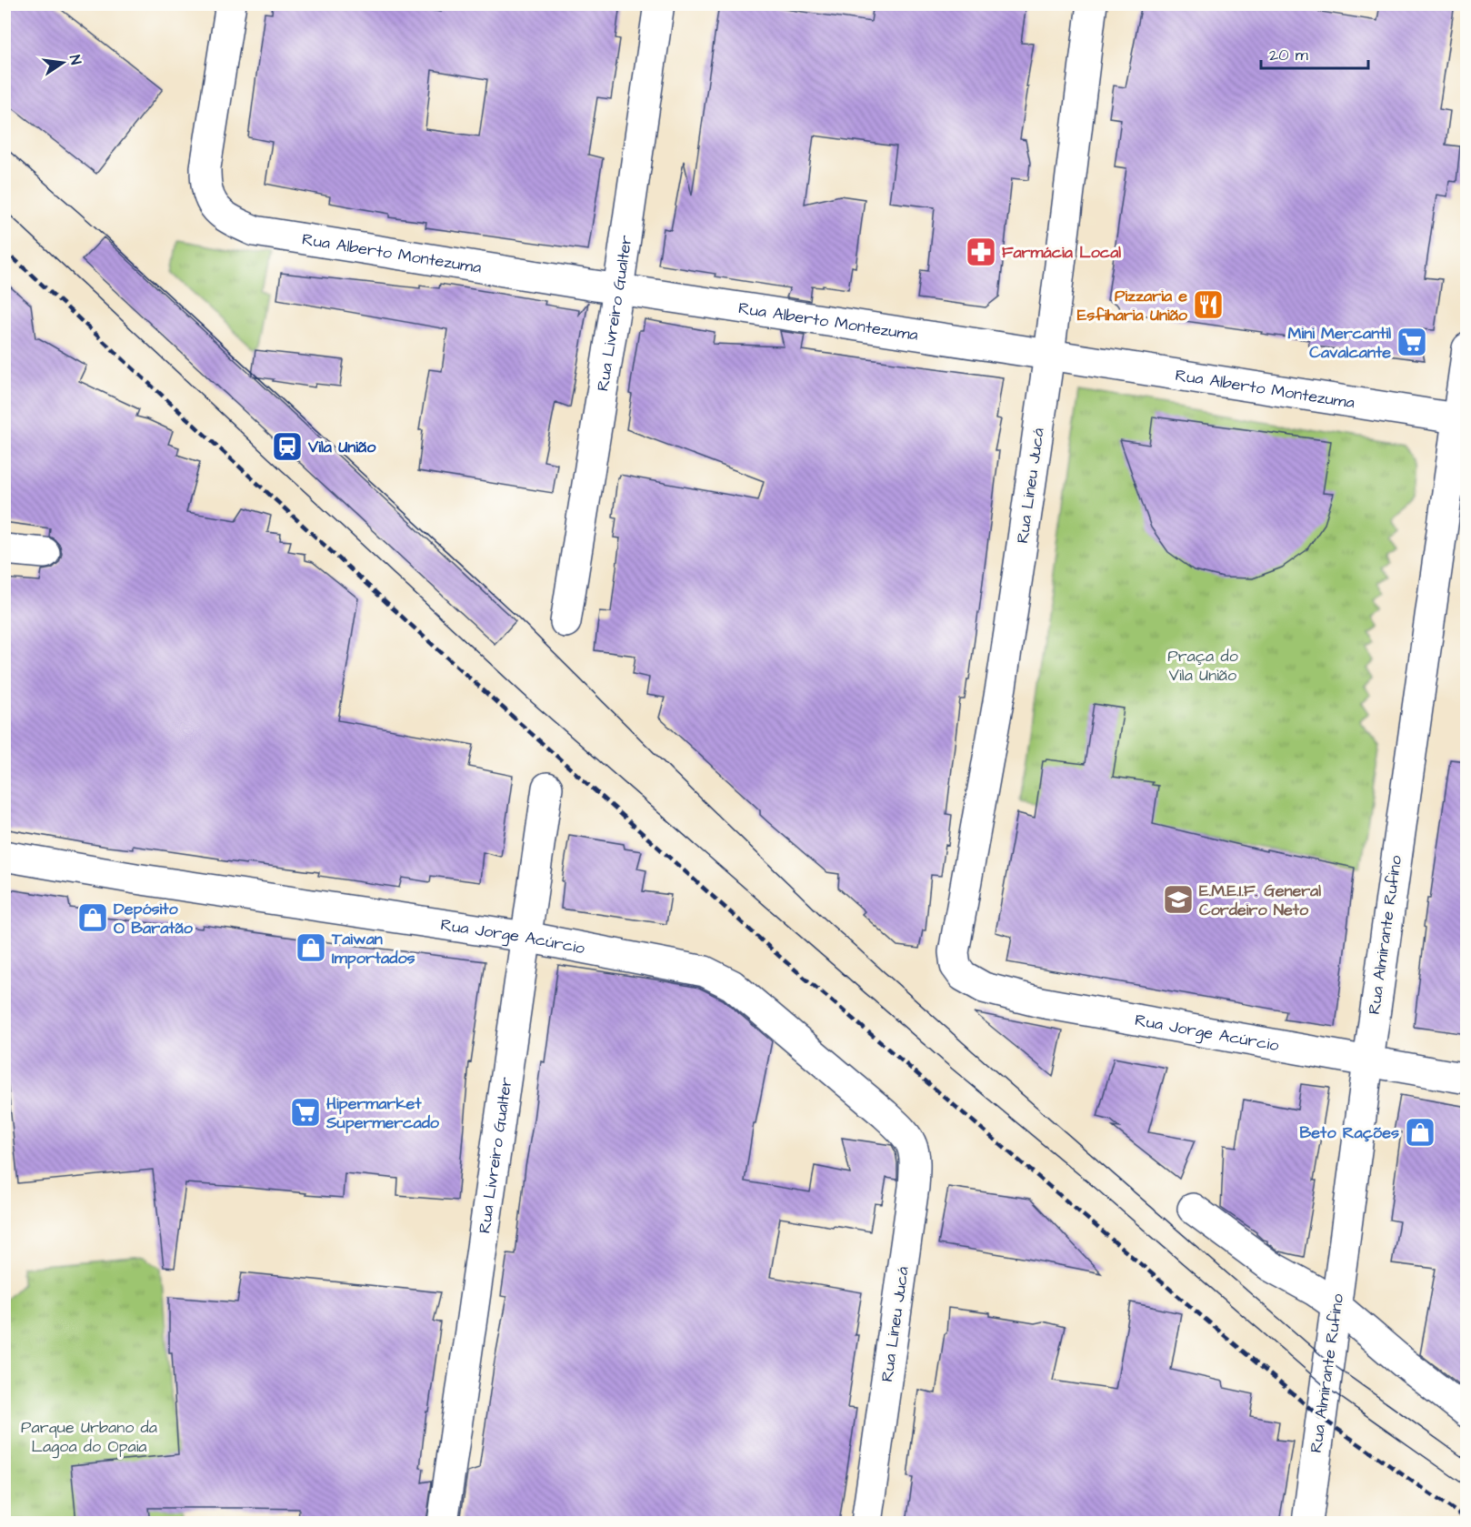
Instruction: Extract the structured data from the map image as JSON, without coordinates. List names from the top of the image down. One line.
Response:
{"streets":{"street":["Rua Alberto Montezuma","Rua Livreiro Gualter","Rua Lineu Jucá","Rua Almirante Rufino","Rua Jorge Acúrcio"]},"crossings":[["Rua Alberto Montezuma","Rua Livreiro Gualter"],["Rua Alberto Montezuma","Rua Lineu Jucá"],["Rua Alberto Montezuma","Rua Almirante Rufino"],["Rua Livreiro Gualter","Rua Jorge Acúrcio"],["Rua Lineu Jucá","Rua Jorge Acúrcio"],["Rua Almirante Rufino","Rua Jorge Acúrcio"]],"parks":["Praça do Vila União","Parque Urbano da Lagoa do Opaia"],"places":{"pharmacy":["Farmácia Local"],"restaurant":["Pizzaria e Esfiharia União"],"supermarket":["Mini Mercantil Cavalcante","Hipermarket Supermercado"],"station":["Vila União"],"school or university":["E.M.E.I.F. General Cordeiro Neto"],"shop":["Depósito O Baratão","Taiwan Importados","Beto Rações"]},"scale_bar":"20 m","north":"right"}
